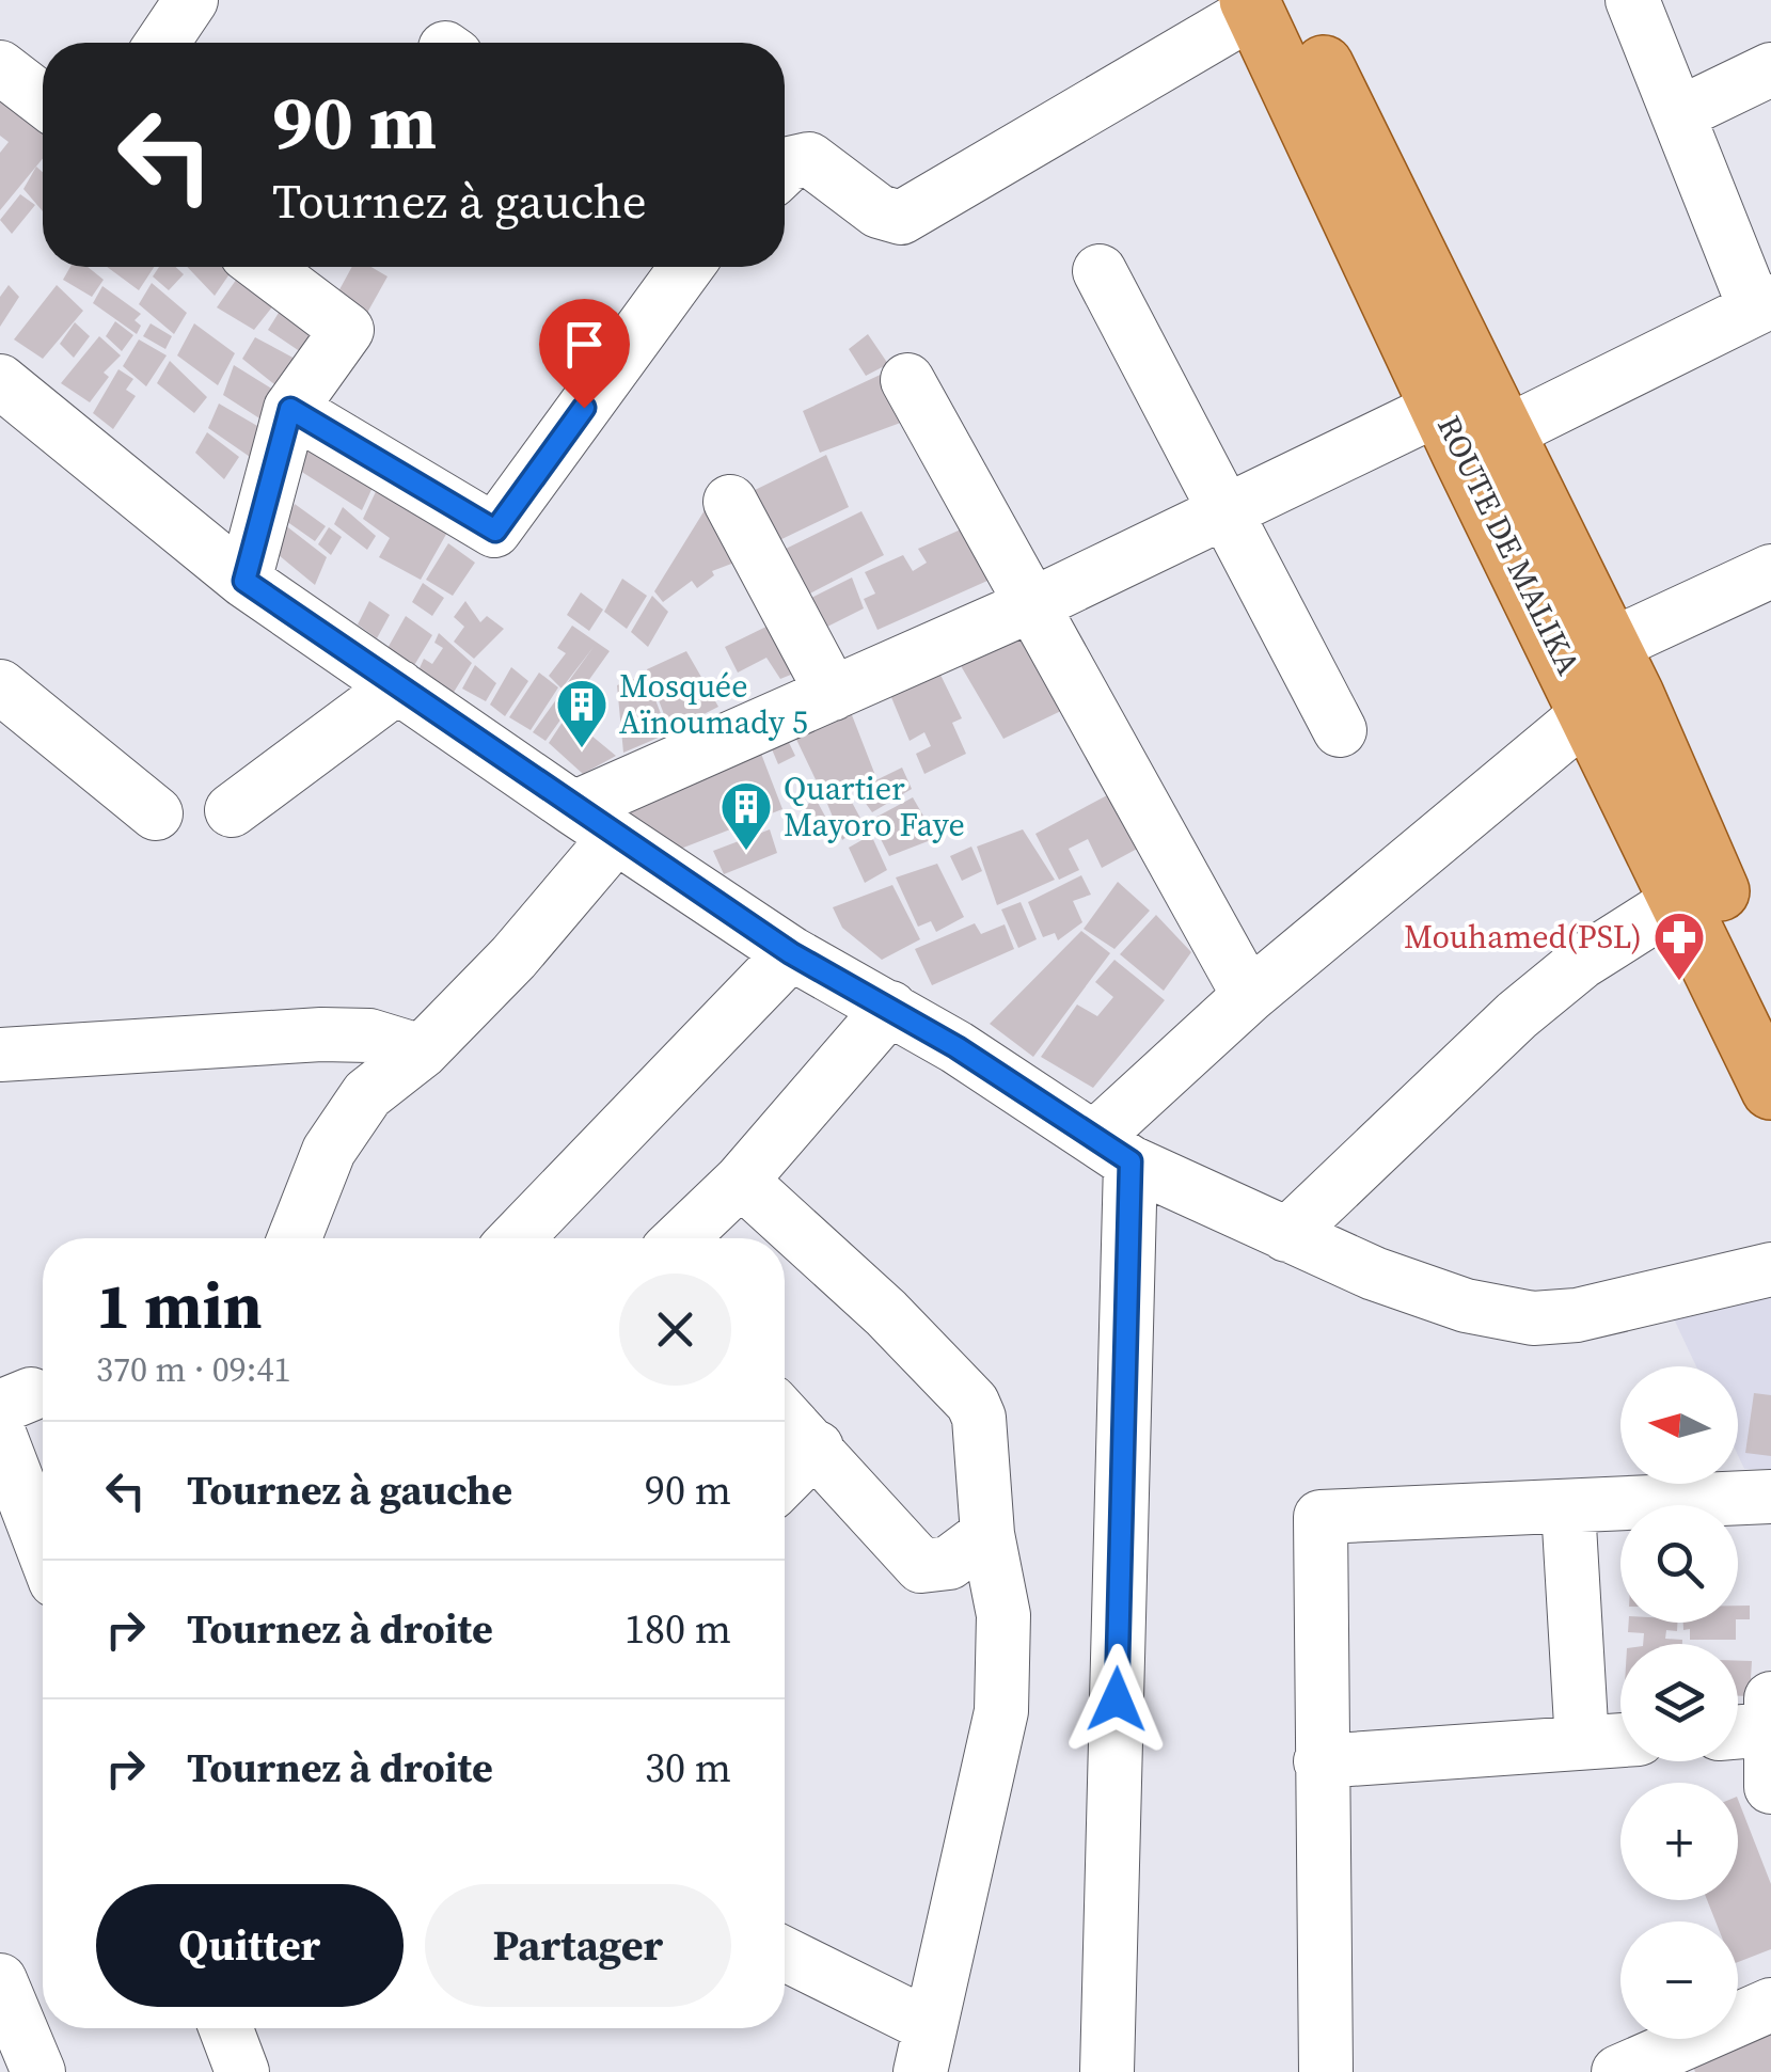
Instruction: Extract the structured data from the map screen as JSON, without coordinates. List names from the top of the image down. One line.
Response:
{"streets":{"main road":["ROUTE DE MALIKA"]},"places":{"building":["Mosquée Aïnoumady 5","Quartier Mayoro Faye"],"pharmacy":["Mouhamed(PSL)"]},"north":"left","page":{"turn":["90 m","Tournez à gauche"],"heading":["1 min","370 m · 09:41"],"map_buttons":["+","−"],"list":[{"name":"Tournez à gauche","value":"90 m"},{"name":"Tournez à droite","value":"180 m"},{"name":"Tournez à droite","value":"30 m"}],"buttons":["Quitter","Partager"]}}
